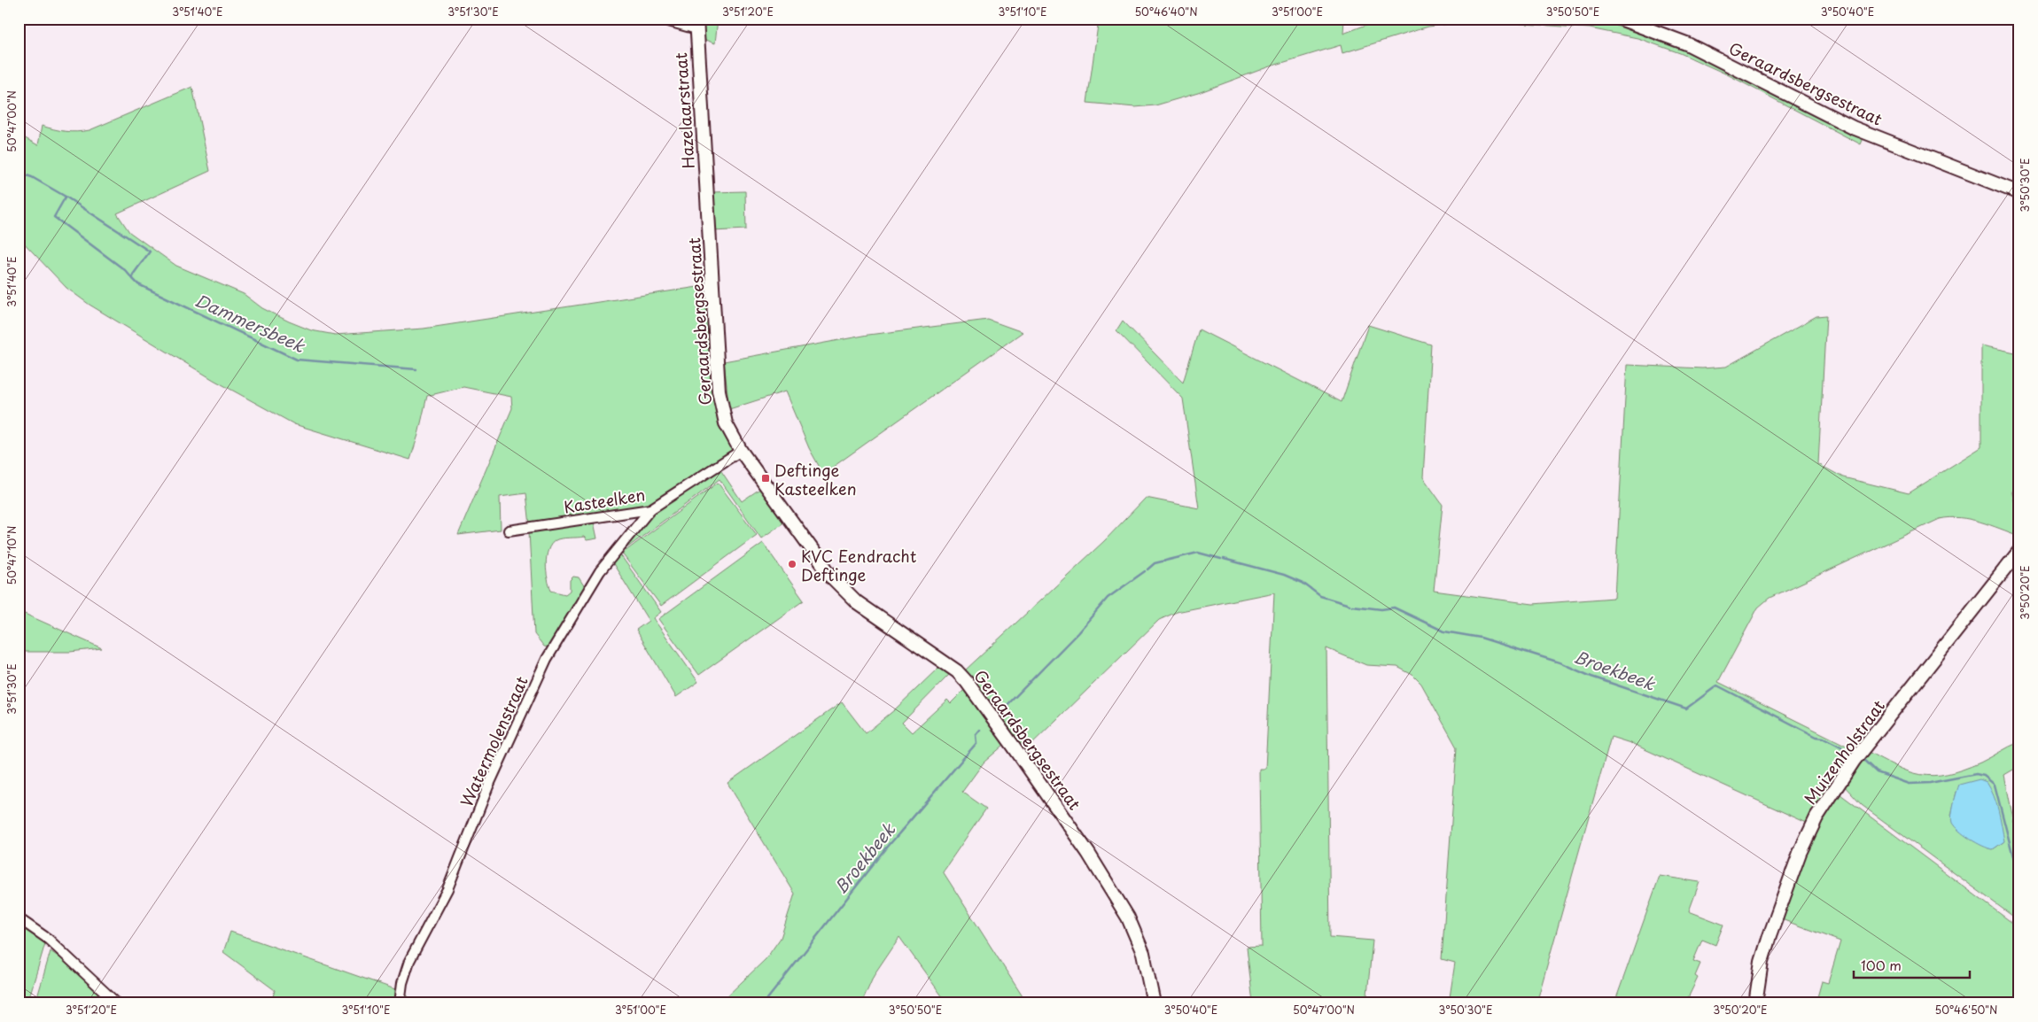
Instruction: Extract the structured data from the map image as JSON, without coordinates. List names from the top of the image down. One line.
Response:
{"streets":{"street":["Geraardsbergsestraat","Hazelaarstraat","Kasteelken","Watermolenstraat","Muizenholstraat"]},"crossings":[["Geraardsbergsestraat","Hazelaarstraat"],["Geraardsbergsestraat","Kasteelken"],["Kasteelken","Watermolenstraat"]],"water":["Dammersbeek","Broekbeek"],"places":{"transit":["Deftinge Kasteelken"],"other":["KVC Eendracht Deftinge"]},"scale_bar":"100 m","coordinates":["3°51'40\"E","3°51'30\"E","3°51'20\"E","3°51'10\"E","50°46'40\"N","3°51'00\"E","3°50'50\"E","3°50'40\"E","50°47'00\"N","3°50'30\"E","50°47'10\"N","3°50'20\"E","50°46'50\"N"]}
